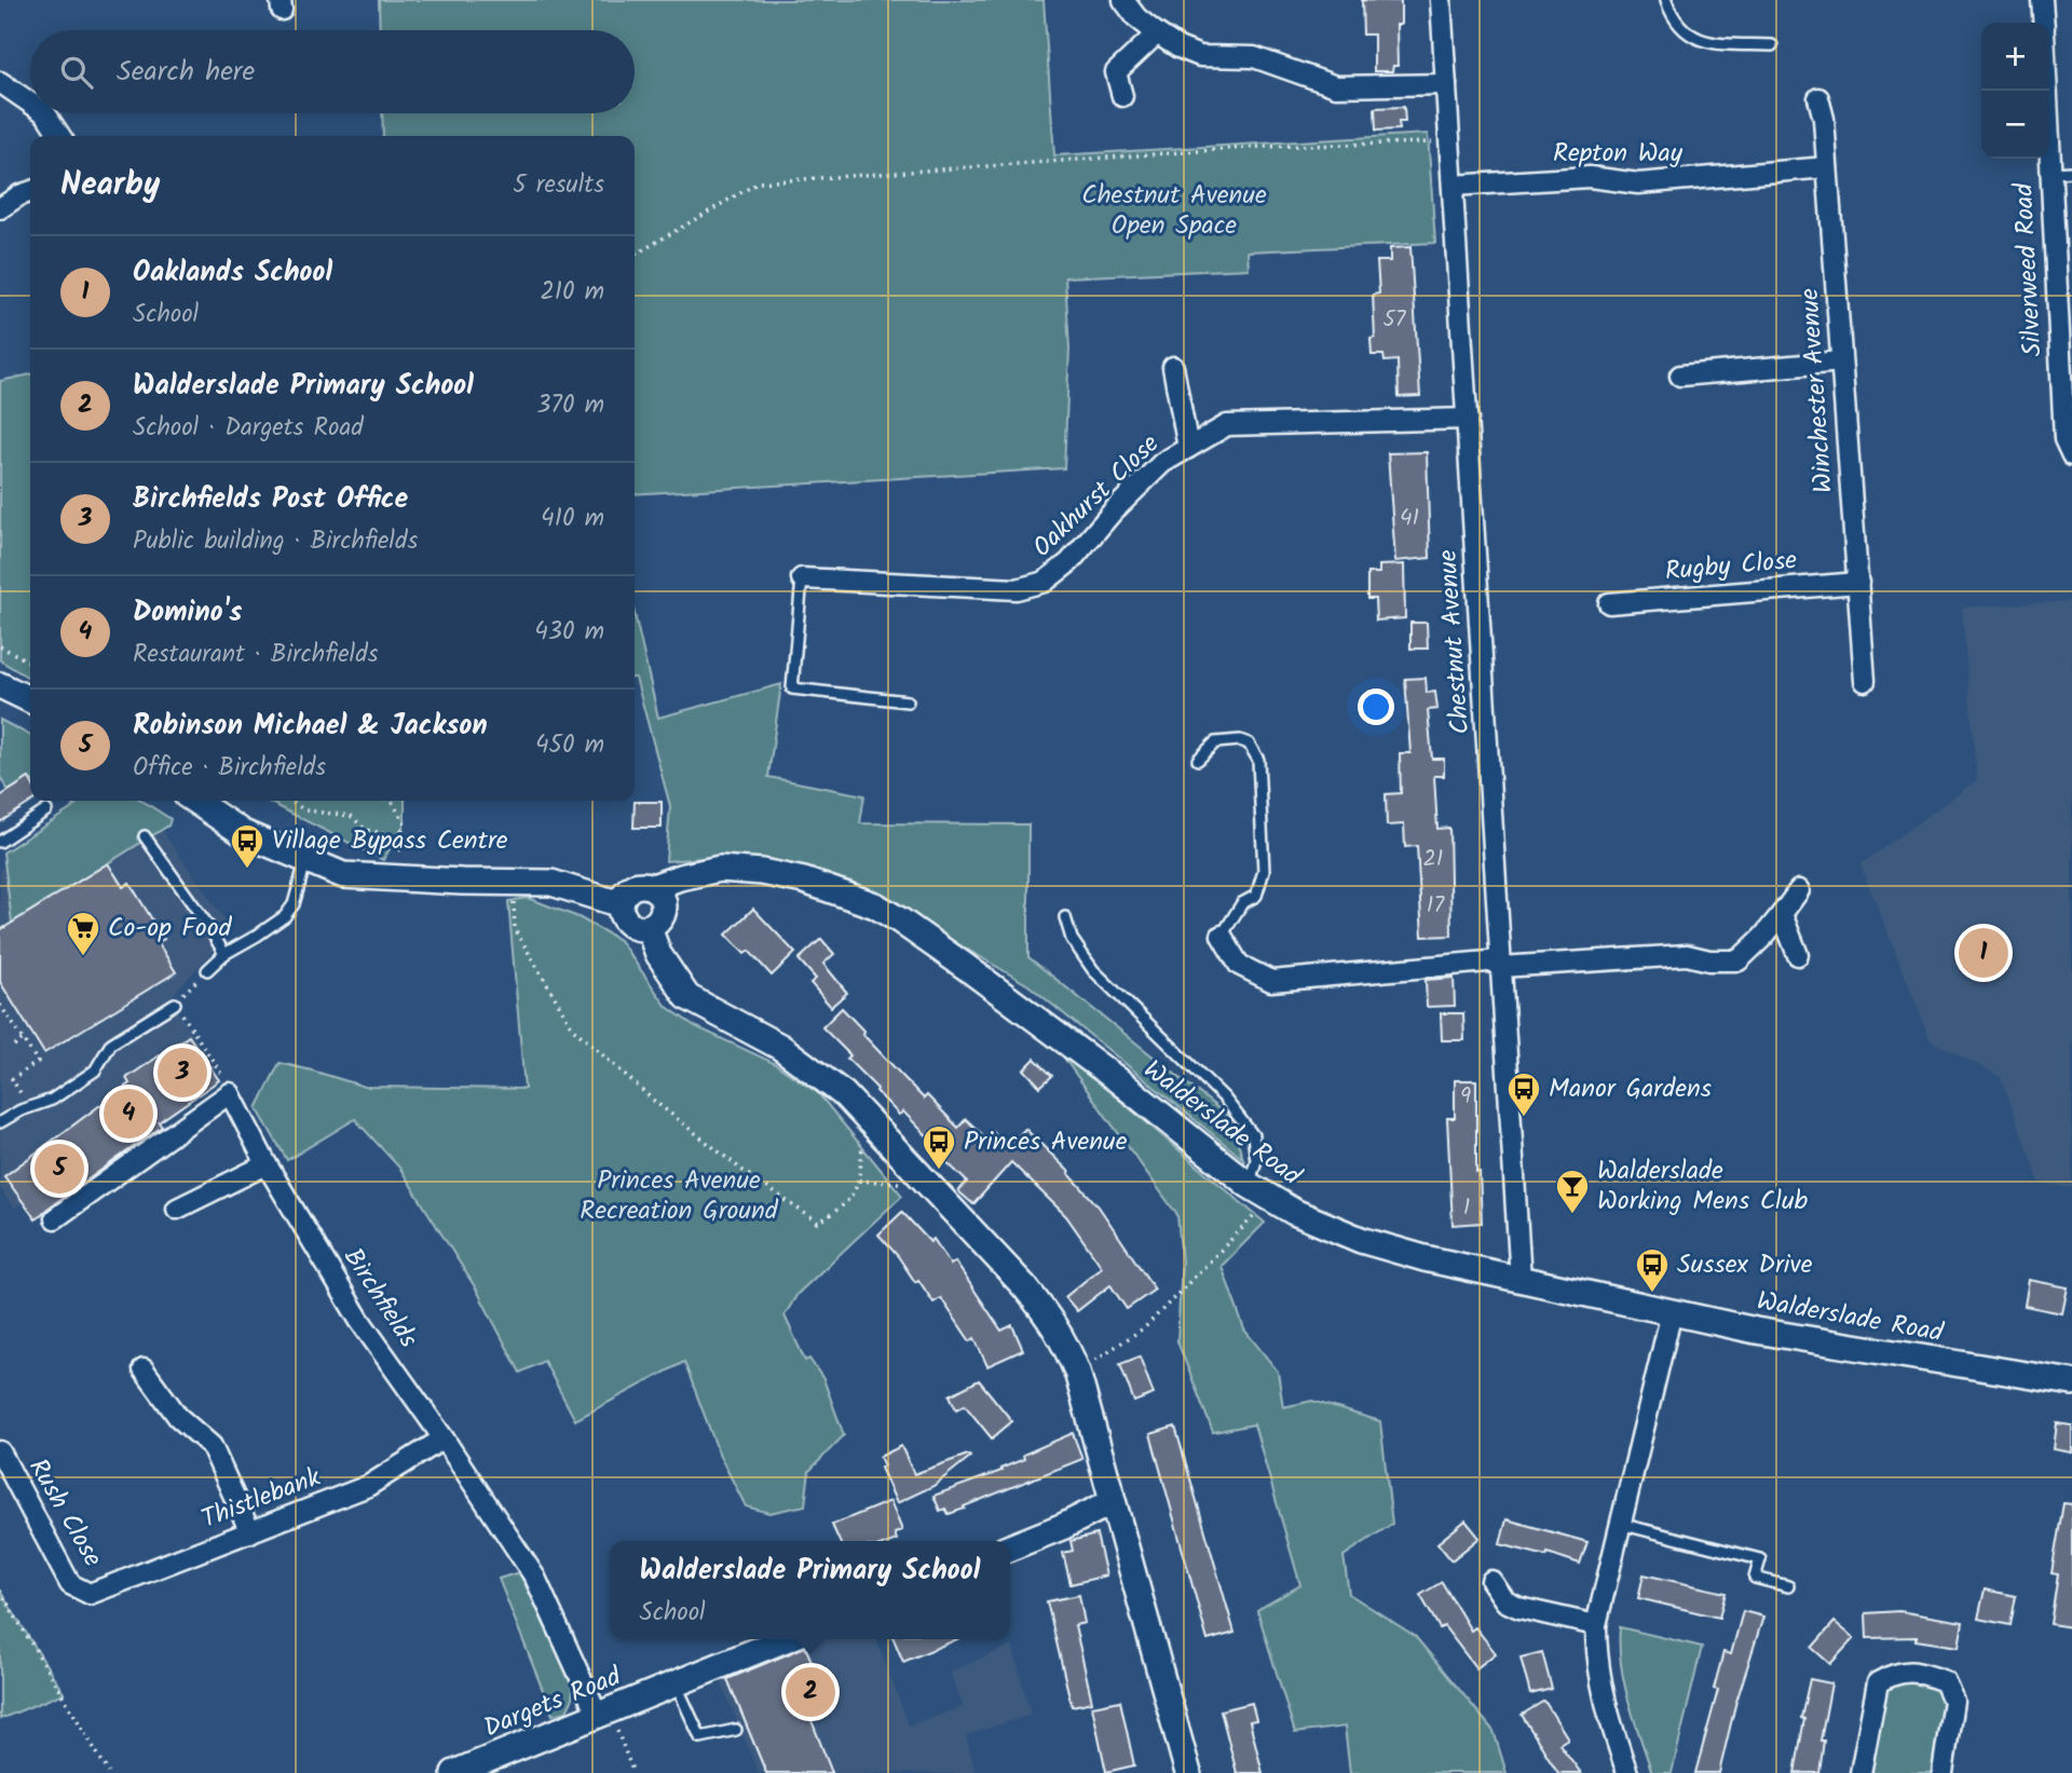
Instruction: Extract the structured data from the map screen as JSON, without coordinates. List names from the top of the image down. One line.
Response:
{"streets":{"street":["Repton Way","Silverweed Road","Winchester Avenue","Oakhurst Close","Rugby Close","Chestnut Avenue","Walderslade Road","Birchfields","Thistlebank","Rush Close","Dargets Road"]},"crossings":[["Repton Way","Winchester Avenue"],["Repton Way","Chestnut Avenue"],["Winchester Avenue","Rugby Close"],["Oakhurst Close","Chestnut Avenue"],["Chestnut Avenue","Walderslade Road"],["Birchfields","Thistlebank"],["Birchfields","Dargets Road"],["Thistlebank","Rush Close"]],"parks":["Chestnut Avenue Open Space","Princes Avenue Recreation Ground"],"places":{"bus stop":["Village Bypass Centre","Manor Gardens","Princes Avenue","Sussex Drive"],"supermarket":["Co-op Food"],"bar":["Walderslade Working Mens Club"]},"house_numbers":["57","41","21","17","9","1"],"page":{"map_buttons":["+","−"],"search":"Search here","heading":["Nearby","5 results"],"list":[{"mark":"1","name":"Oaklands School","note":"School","value":"210 m"},{"mark":"2","name":"Walderslade Primary School","note":"School · Dargets Road","value":"370 m"},{"mark":"3","name":"Birchfields Post Office","note":"Public building · Birchfields","value":"410 m"},{"mark":"4","name":"Domino's","note":"Restaurant · Birchfields","value":"430 m"},{"mark":"5","name":"Robinson Michael & Jackson","note":"Office · Birchfields","value":"450 m"}],"pins":["1","3","4","5","2"],"popup":["Walderslade Primary School","School"]}}
